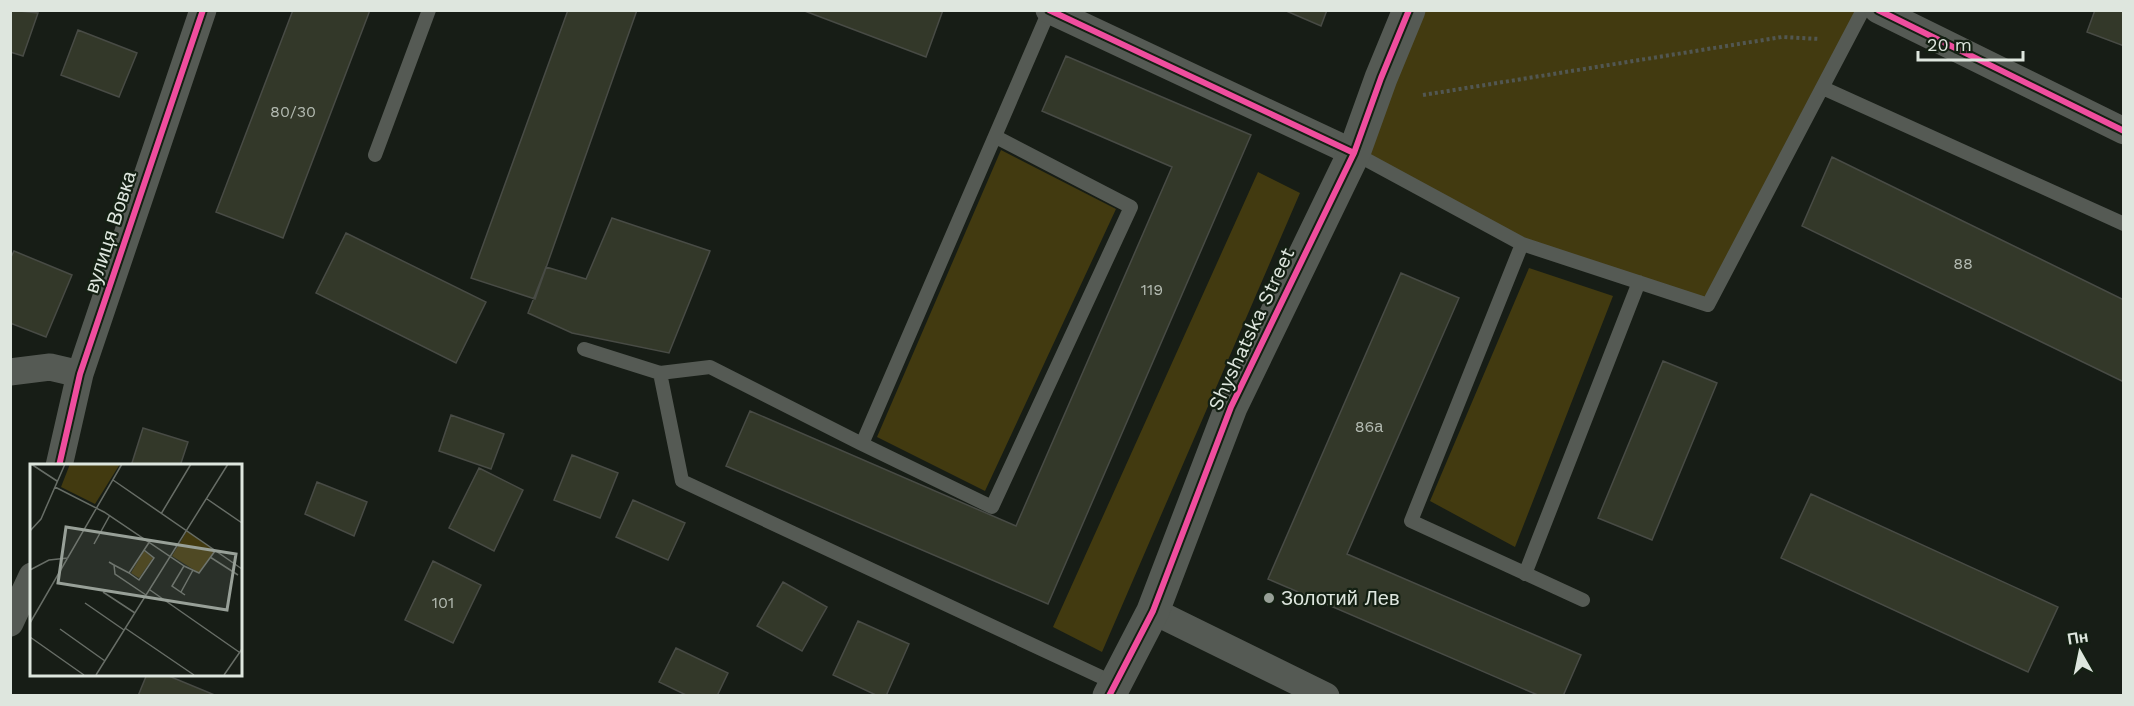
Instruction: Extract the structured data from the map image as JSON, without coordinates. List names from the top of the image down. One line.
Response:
{"streets":{"street":["вулиця Вовка","Shyshatska Street"]},"places":["Золотий Лев"],"house_numbers":["80/30","88","119","86а","101"],"scale_bar":"20 m","north":"top"}
